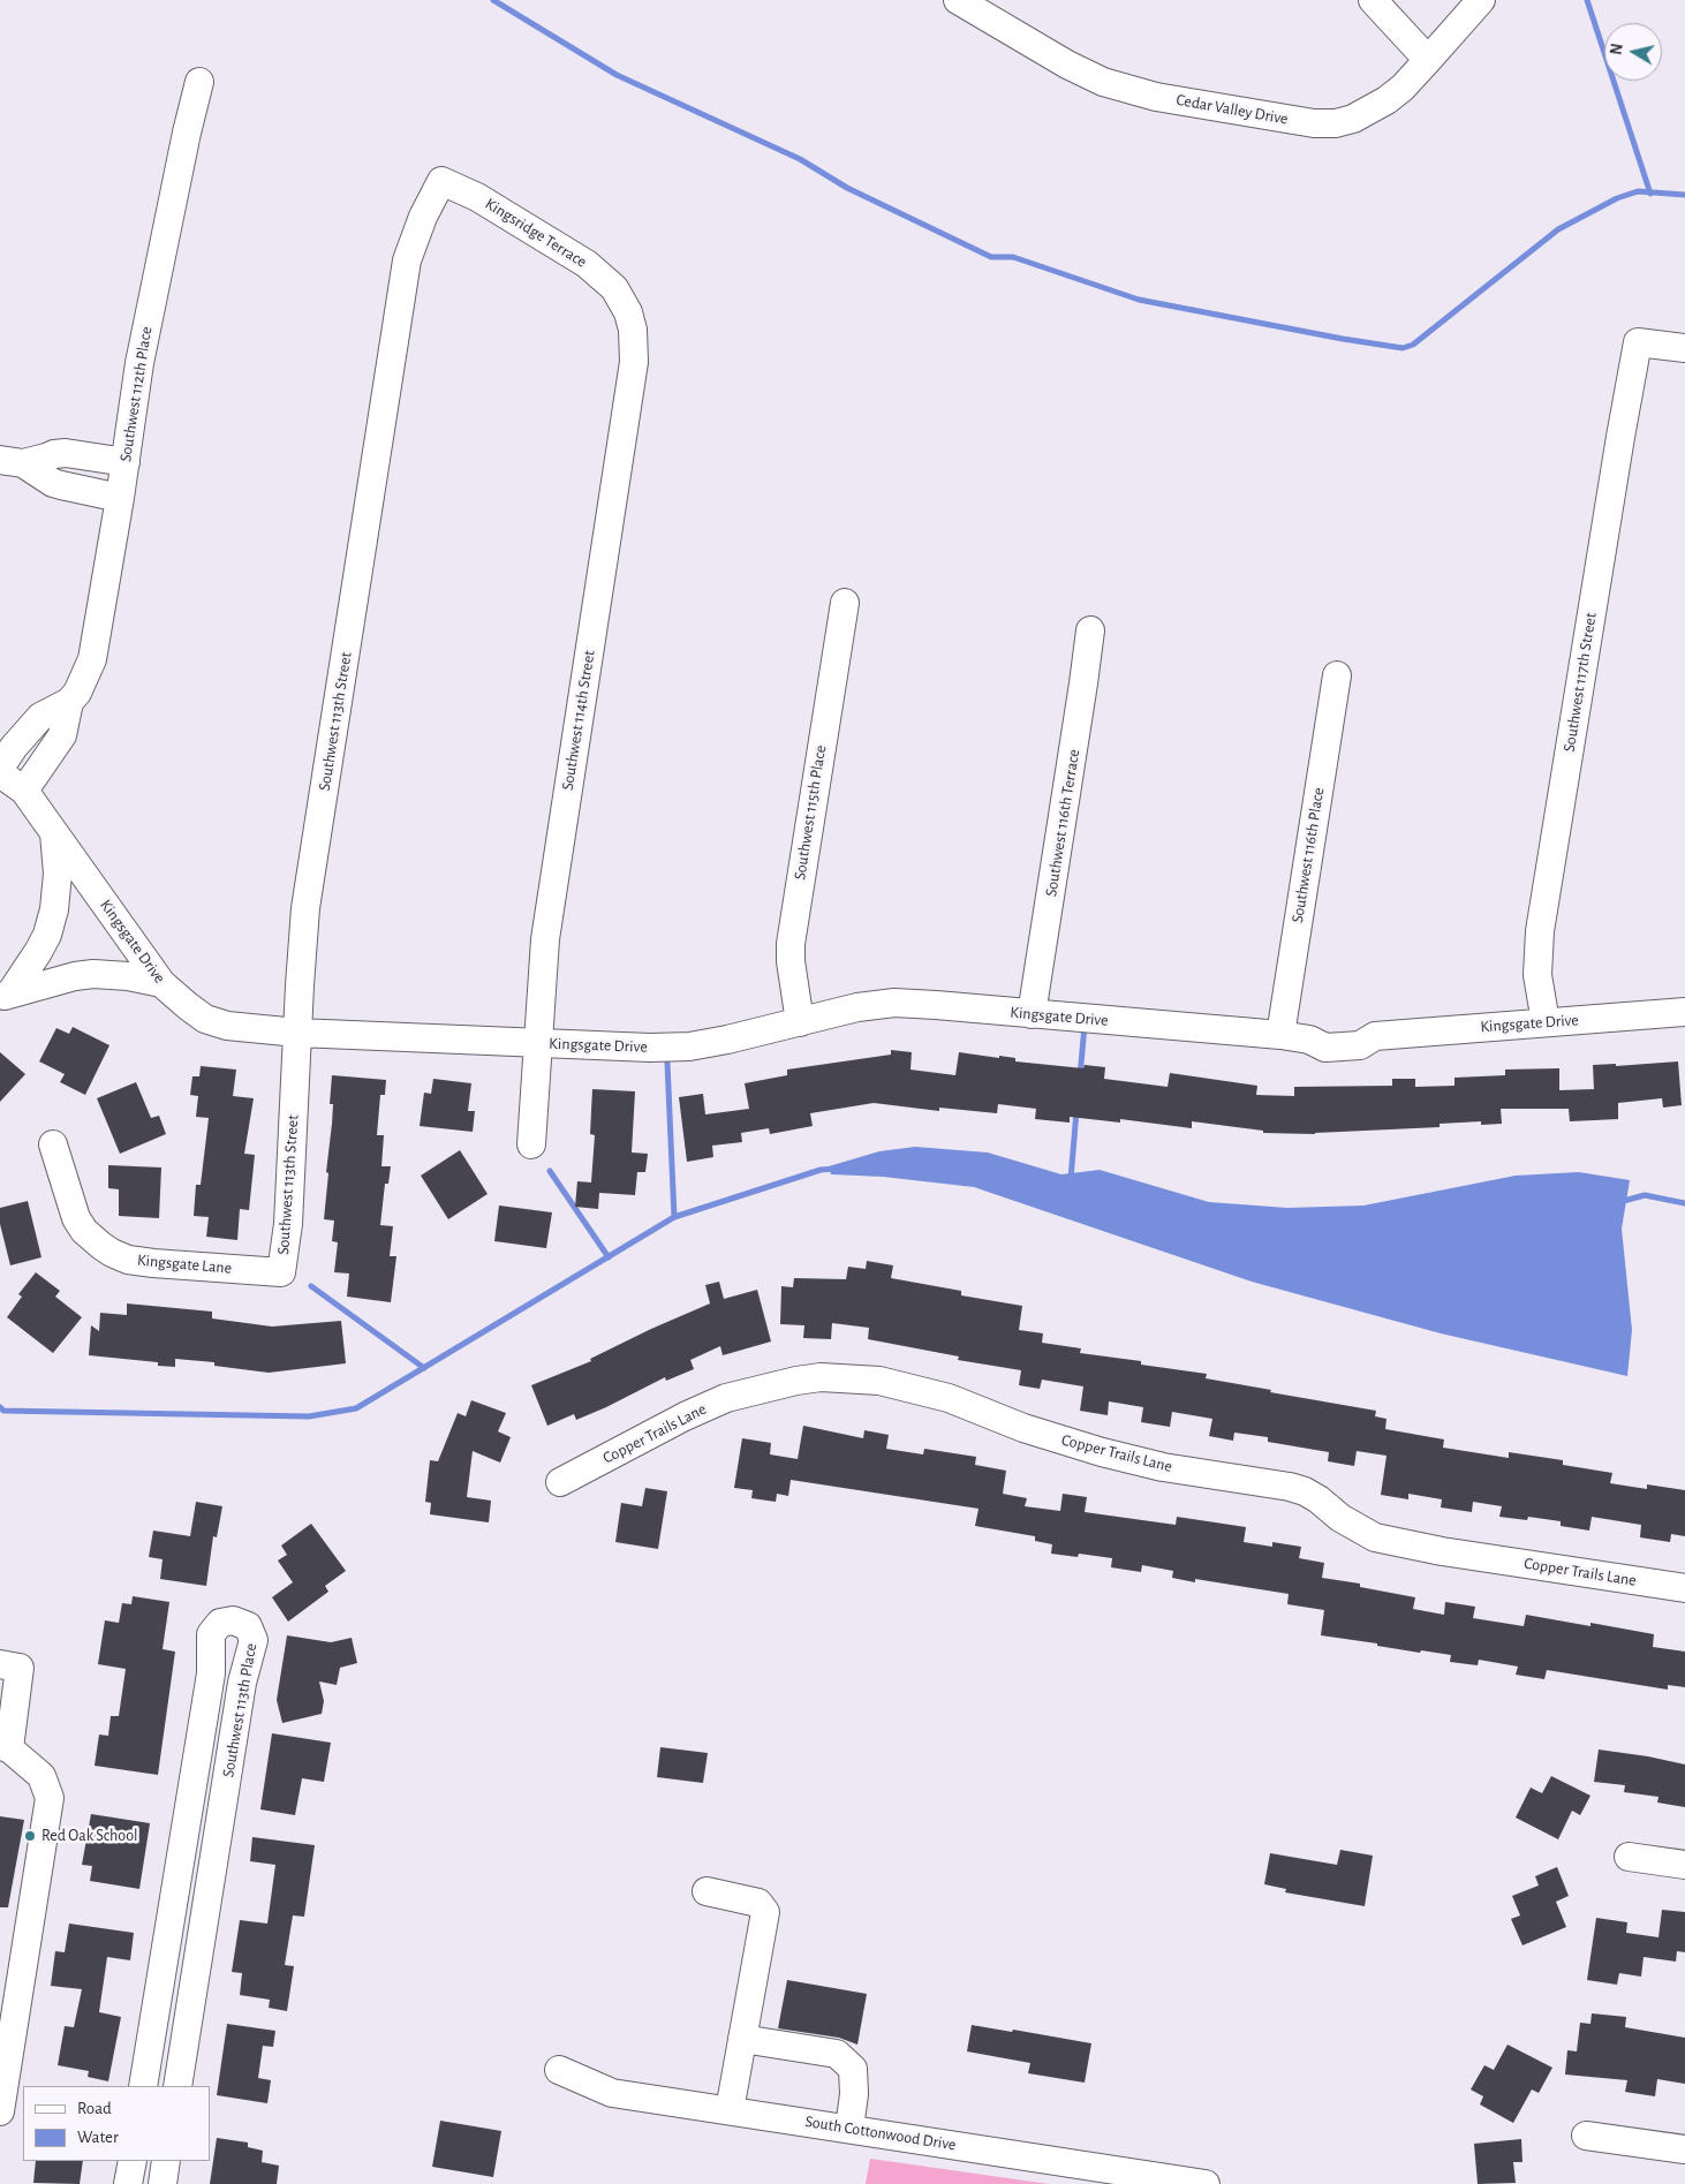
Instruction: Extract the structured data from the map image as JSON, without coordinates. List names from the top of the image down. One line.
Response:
{"streets":{"street":["Cedar Valley Drive","Kingsridge Terrace","Southwest 112th Place","Southwest 117th Street","Southwest 114th Street","Southwest 113th Street","Southwest 115th Place","Southwest 116th Terrace","Southwest 116th Place","Kingsgate Drive","Kingsgate Lane","Copper Trails Lane","Southwest 113th Place","South Cottonwood Drive"]},"crossings":[["Kingsridge Terrace","Southwest 114th Street"],["Kingsridge Terrace","Southwest 113th Street"],["Southwest 112th Place","Kingsgate Drive"],["Southwest 117th Street","Kingsgate Drive"],["Southwest 114th Street","Kingsgate Drive"],["Southwest 113th Street","Kingsgate Drive"],["Southwest 113th Street","Kingsgate Lane"],["Southwest 115th Place","Kingsgate Drive"],["Southwest 116th Terrace","Kingsgate Drive"],["Southwest 116th Place","Kingsgate Drive"]],"places":["Red Oak School"],"legend":["Road","Water"],"north":"left"}
